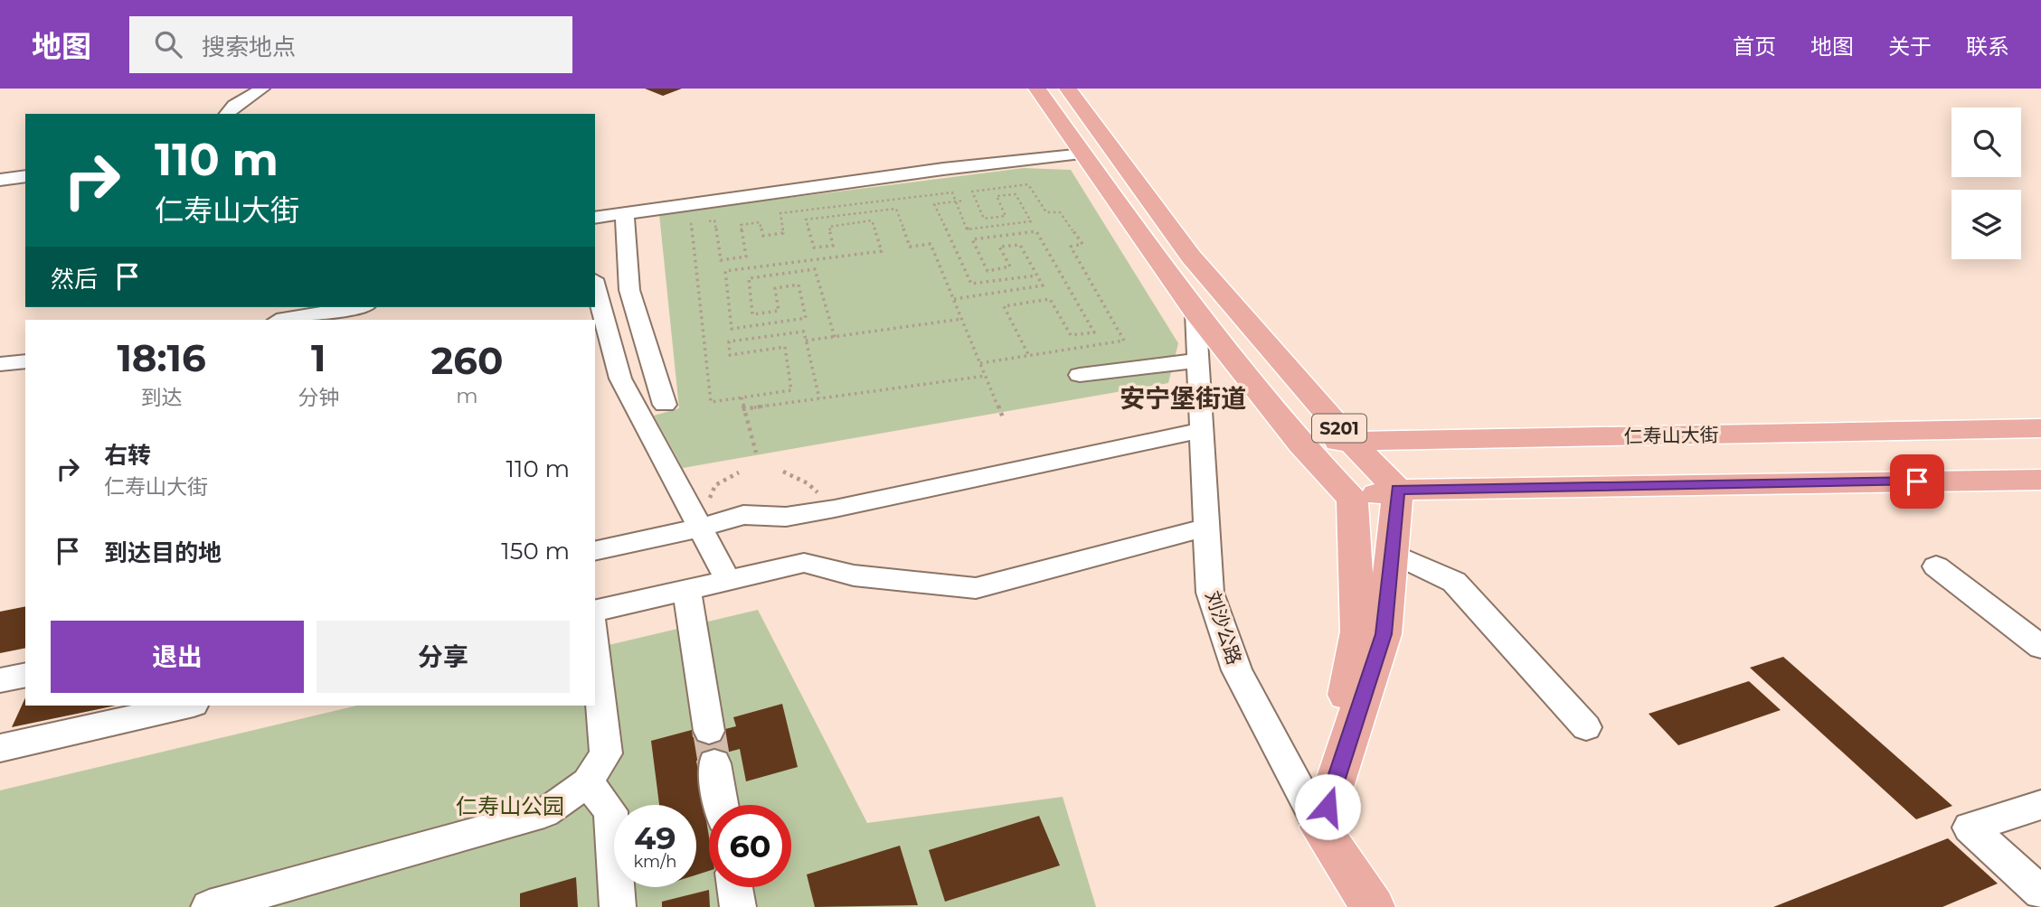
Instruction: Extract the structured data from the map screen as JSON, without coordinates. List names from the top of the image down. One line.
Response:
{"streets":{"main road":["S201","仁寿山大街","刘沙公路"]},"crossings":[["S201","仁寿山大街"],["S201","刘沙公路"]],"districts":["安宁堡街道"],"parks":["仁寿山公园"],"page":{"header":"地图","search":"搜索地点","nav":["首页","地图","关于","联系"],"turn":["110 m","仁寿山大街"],"then":"然后","eta":["18:16","到达","1","分钟","260","m"],"list":[{"name":"右转","note":"仁寿山大街","value":"110 m"},{"name":"到达目的地","value":"150 m"}],"buttons":["退出","分享"],"speed":"49 km/h","limit":"60"}}
